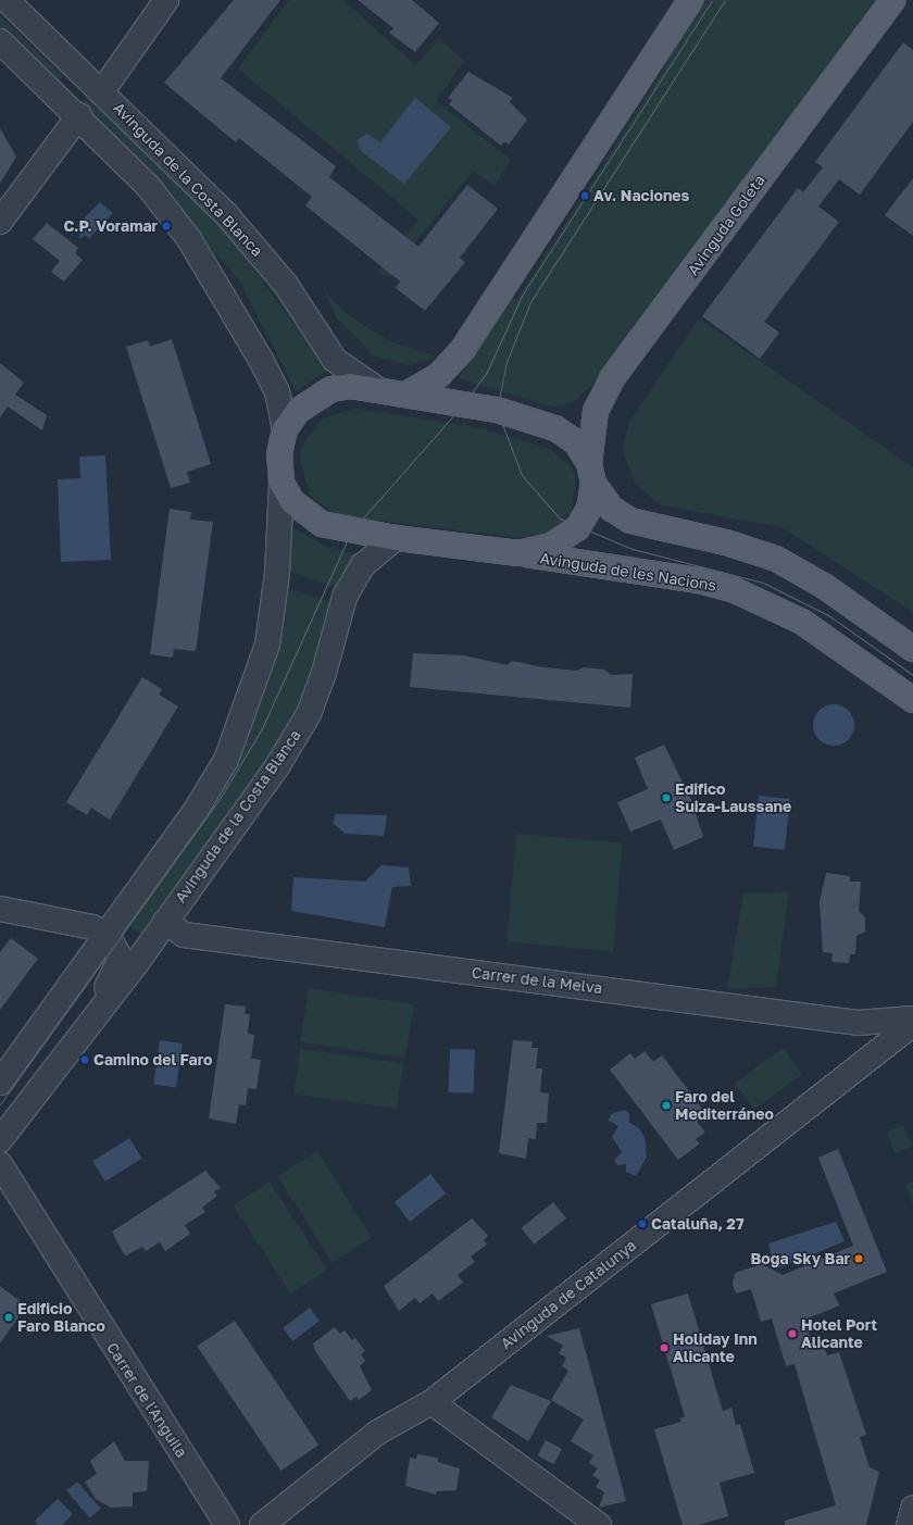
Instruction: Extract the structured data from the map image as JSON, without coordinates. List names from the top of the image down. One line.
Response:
{"streets":{"main road":["Avinguda Goleta","Avinguda de les Nacions"],"street":["Avinguda de la Costa Blanca","Carrer de la Melva","Avinguda de Catalunya","Carrer de l'Anguila"]},"crossings":[["Avinguda de la Costa Blanca","Avinguda de les Nacions"],["Avinguda de la Costa Blanca","Carrer de la Melva"],["Avinguda Goleta","Avinguda de les Nacions"]],"places":["Av. Naciones","C.P. Voramar","Edifico Suiza-Laussane","Camino del Faro","Faro del Mediterráneo","Cataluña, 27","Boga Sky Bar","Edificio Faro Blanco","Hotel Port Alicante","Holiday Inn Alicante"]}
